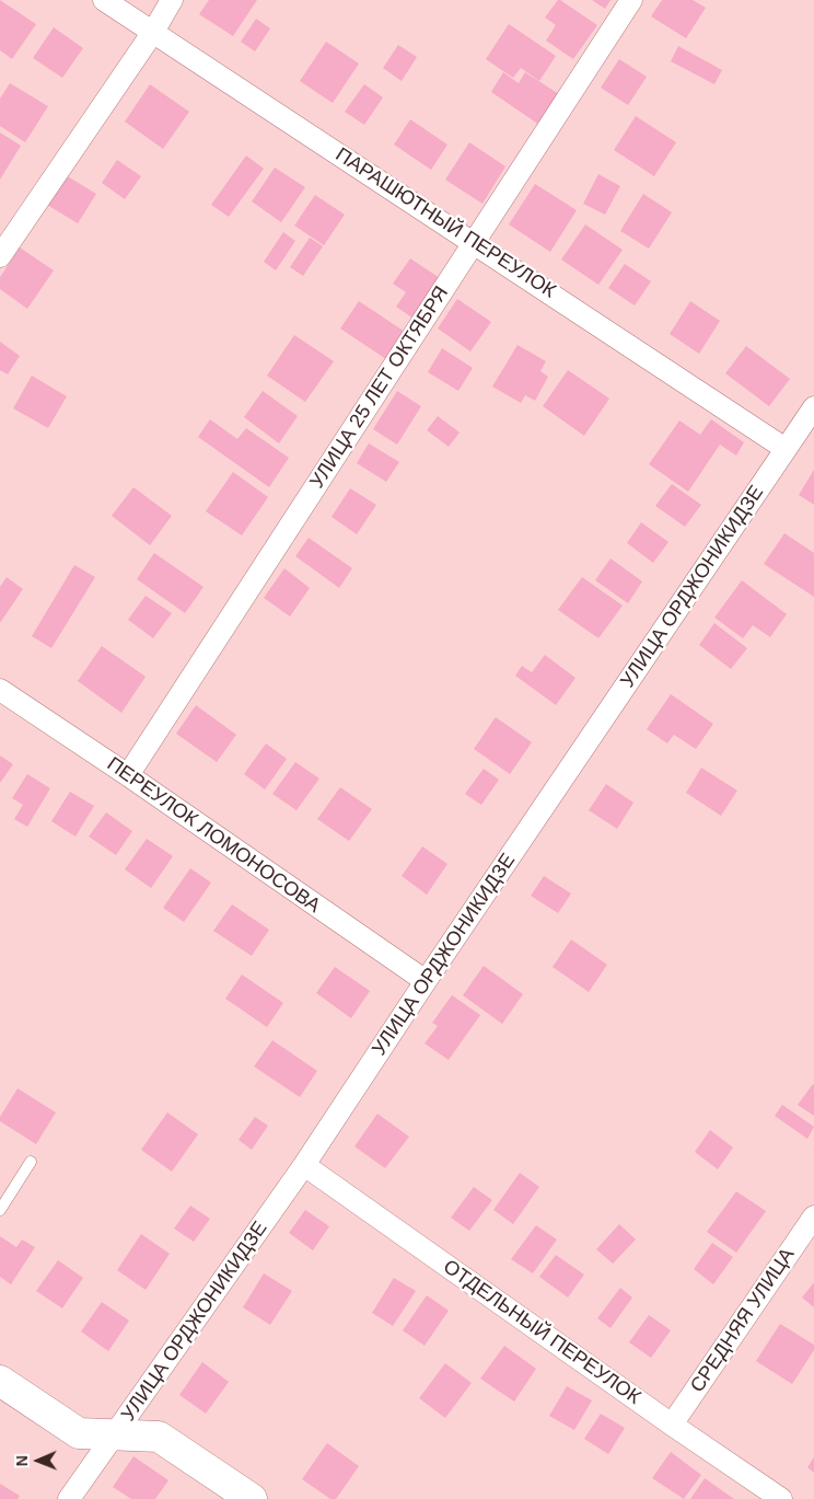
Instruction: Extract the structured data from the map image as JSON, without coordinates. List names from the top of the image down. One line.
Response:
{"streets":{"street":["ПАРАШЮТНЫЙ ПЕРЕУЛОК","УЛИЦА 25 ЛЕТ ОКТЯБРЯ","УЛИЦА ОРДЖОНИКИДЗЕ","ПЕРЕУЛОК ЛОМОНОСОВА","СРЕДНЯЯ УЛИЦА","ОТДЕЛЬНЫЙ ПЕРЕУЛОК"]},"crossings":[["ПАРАШЮТНЫЙ ПЕРЕУЛОК","УЛИЦА 25 ЛЕТ ОКТЯБРЯ"],["ПАРАШЮТНЫЙ ПЕРЕУЛОК","УЛИЦА ОРДЖОНИКИДЗЕ"],["УЛИЦА 25 ЛЕТ ОКТЯБРЯ","ПЕРЕУЛОК ЛОМОНОСОВА"],["УЛИЦА ОРДЖОНИКИДЗЕ","ПЕРЕУЛОК ЛОМОНОСОВА"],["УЛИЦА ОРДЖОНИКИДЗЕ","ОТДЕЛЬНЫЙ ПЕРЕУЛОК"],["СРЕДНЯЯ УЛИЦА","ОТДЕЛЬНЫЙ ПЕРЕУЛОК"]],"north":"left"}
